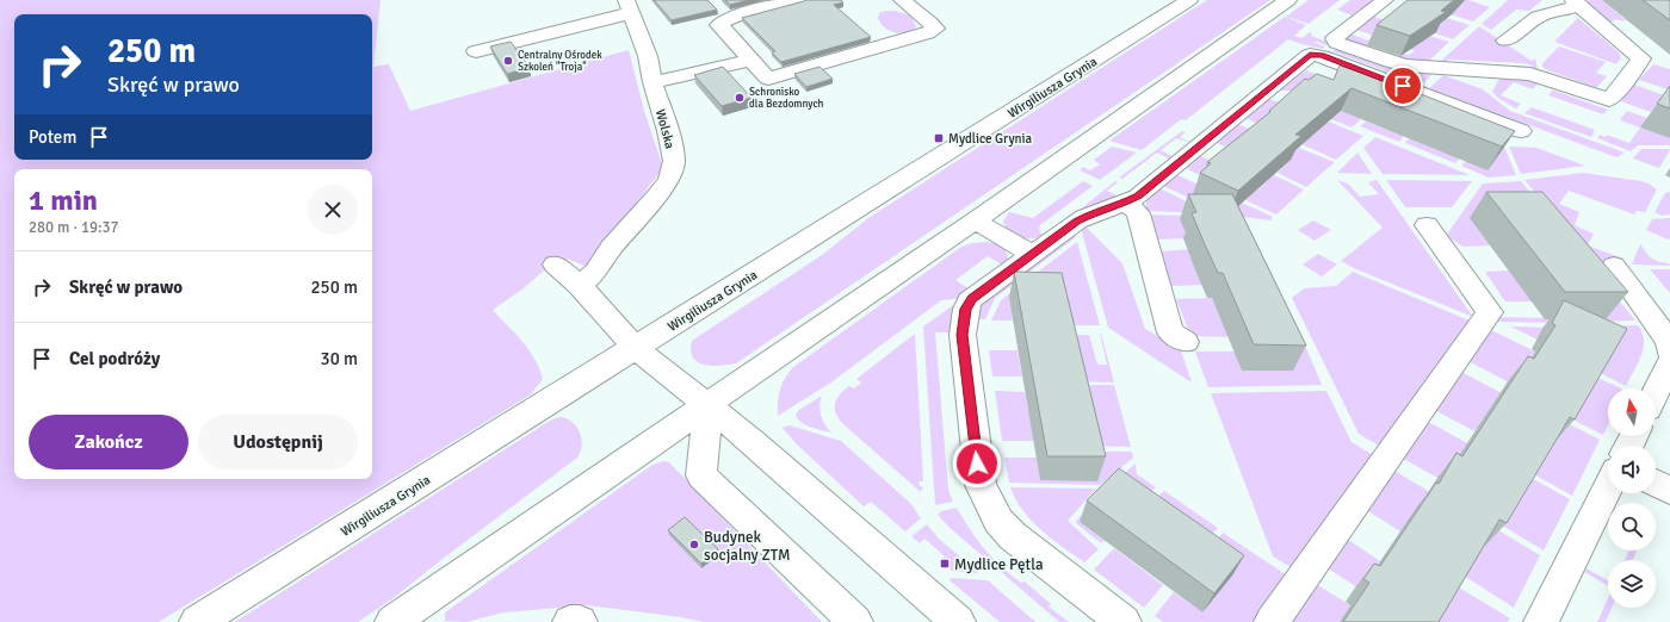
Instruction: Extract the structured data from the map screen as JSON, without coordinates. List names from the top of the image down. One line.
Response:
{"streets":{"street":["Wirgiliusza Grynia","Wolska"]},"places":{"other":["Centralny Ośrodek Szkoleń \"Troja\"","Schronisko dla Bezdomnych","Budynek socjalny ZTM"],"transit":["Mydlice Grynia","Mydlice Pętla"]},"north":"top","page":{"turn":["250 m","Skręć w prawo"],"then":"Potem","heading":["1 min","280 m · 19:37"],"list":[{"name":"Skręć w prawo","value":"250 m"},{"name":"Cel podróży","value":"30 m"}],"buttons":["Zakończ","Udostępnij"]}}
